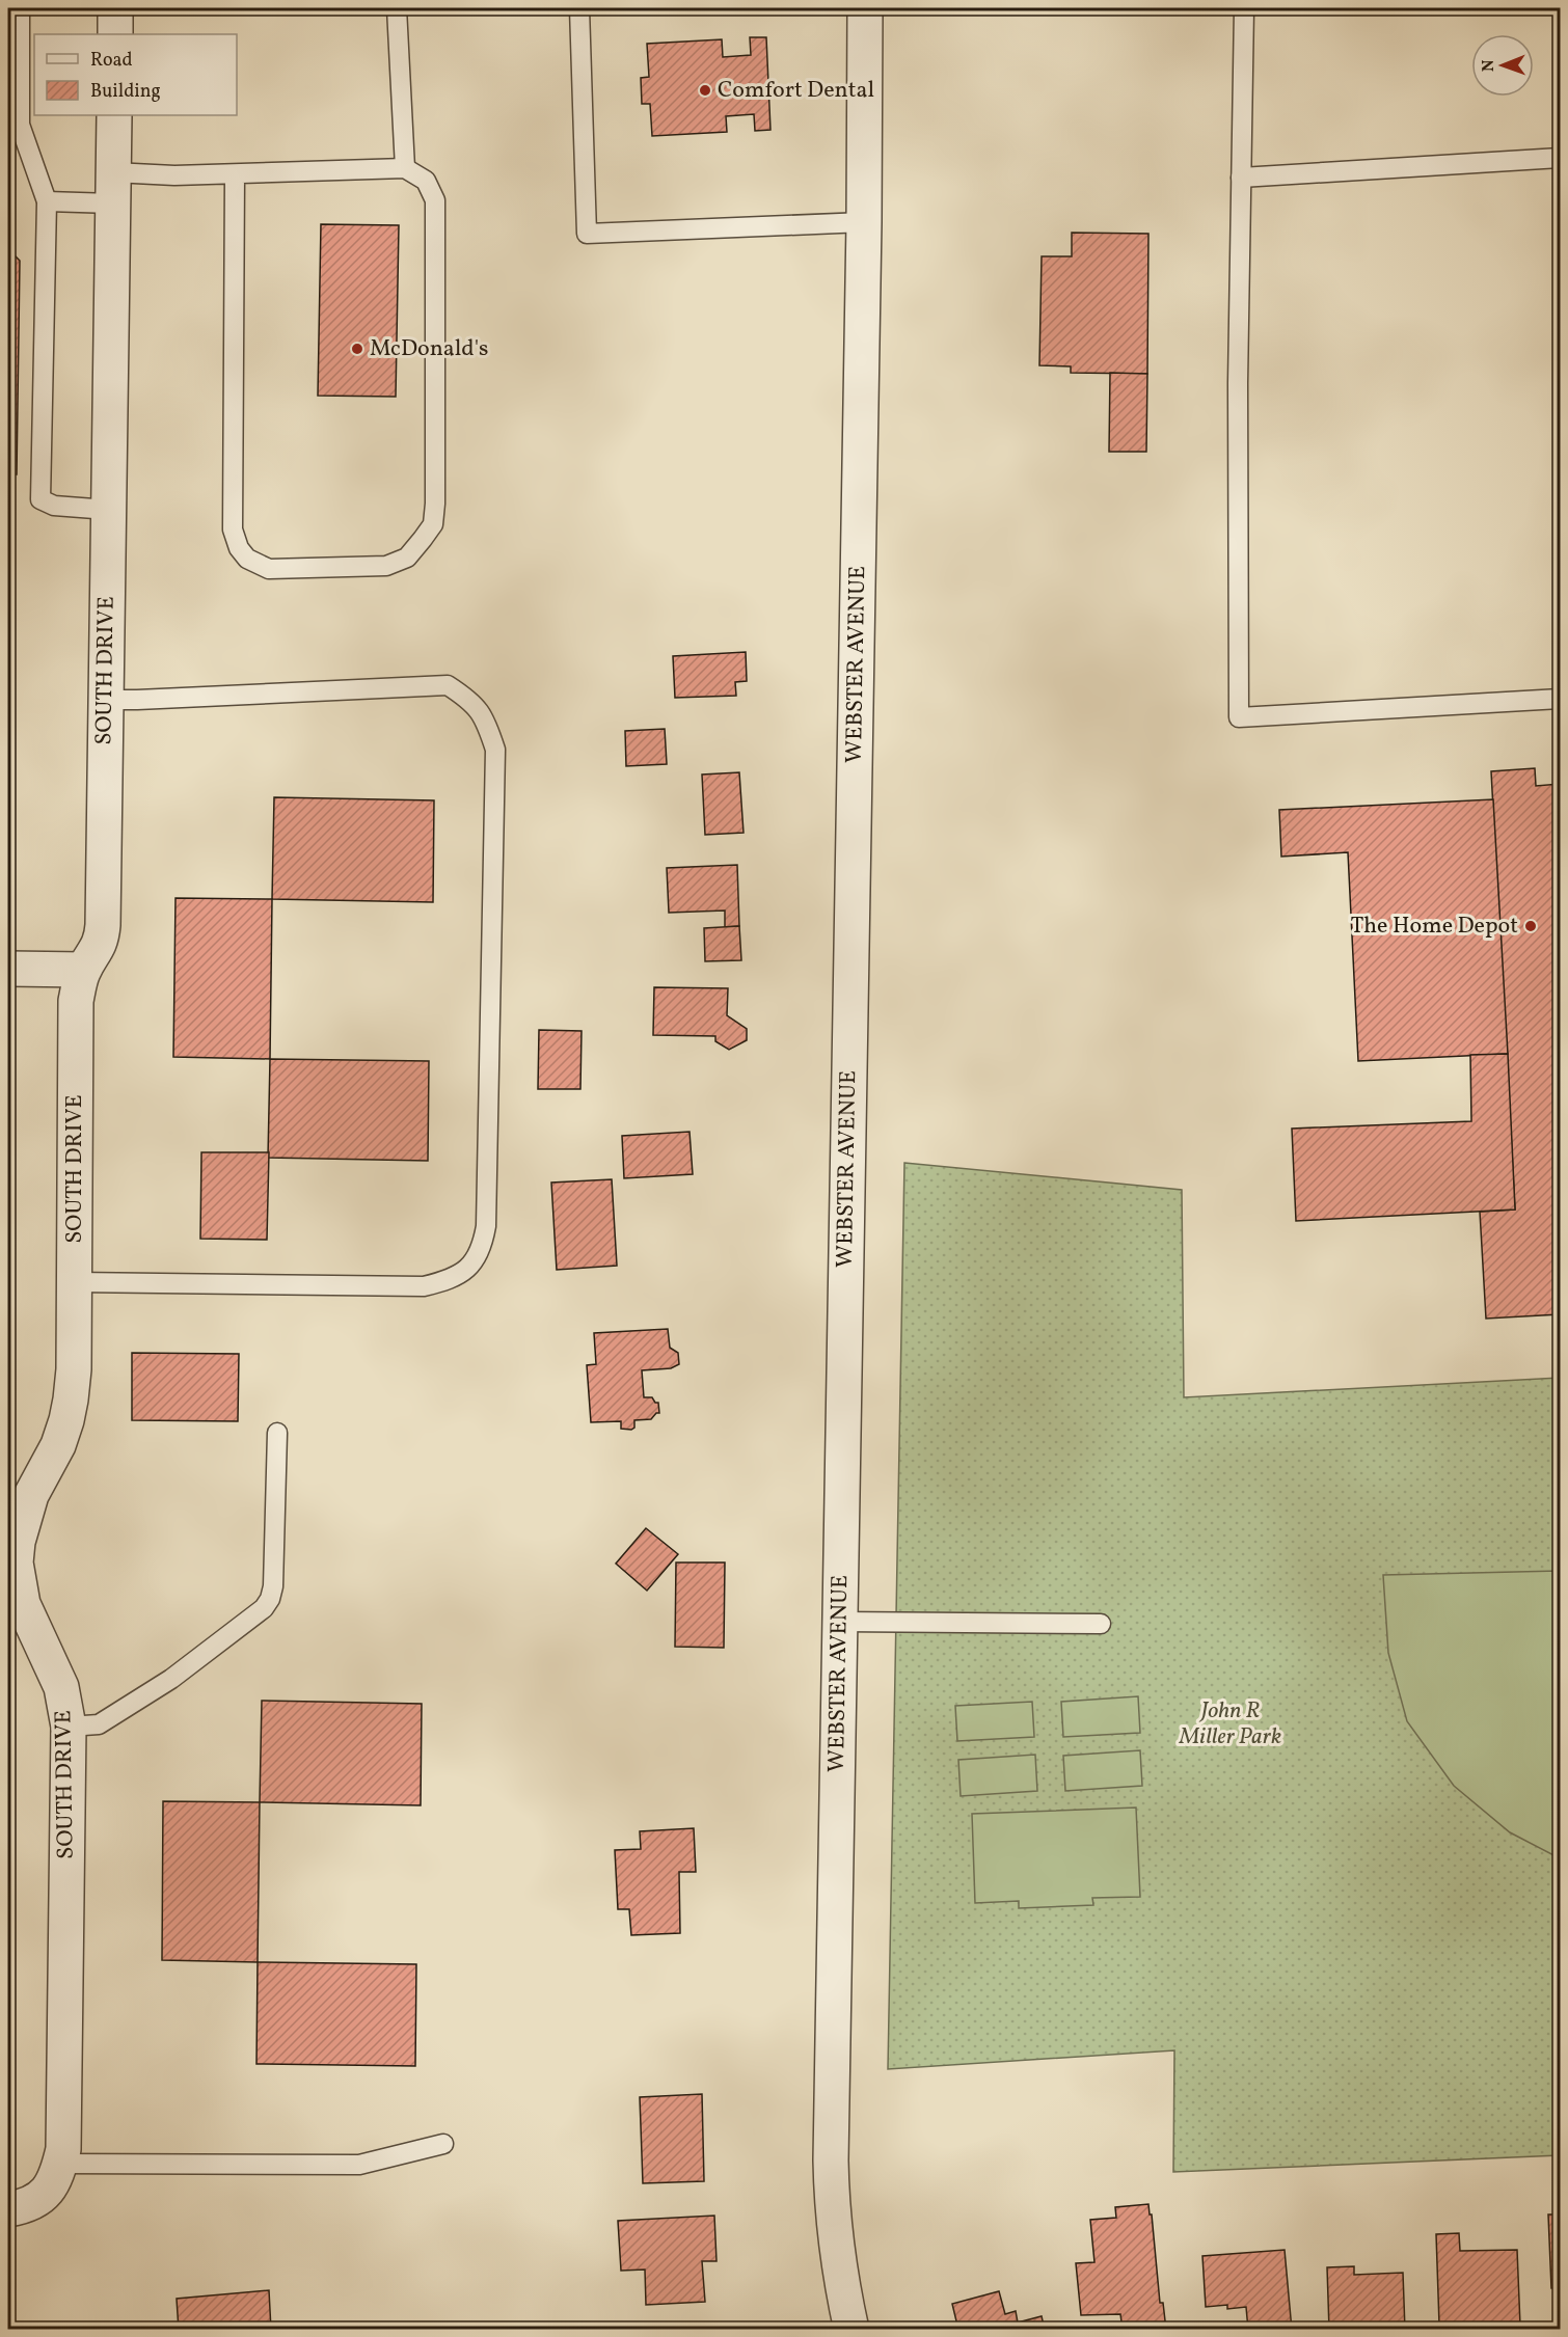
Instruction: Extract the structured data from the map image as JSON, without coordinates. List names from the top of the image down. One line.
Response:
{"streets":{"street":["WEBSTER AVENUE","SOUTH DRIVE"]},"parks":["John R Miller Park"],"places":["Comfort Dental","McDonald's","The Home Depot"],"legend":["Road","Building"],"north":"left"}
